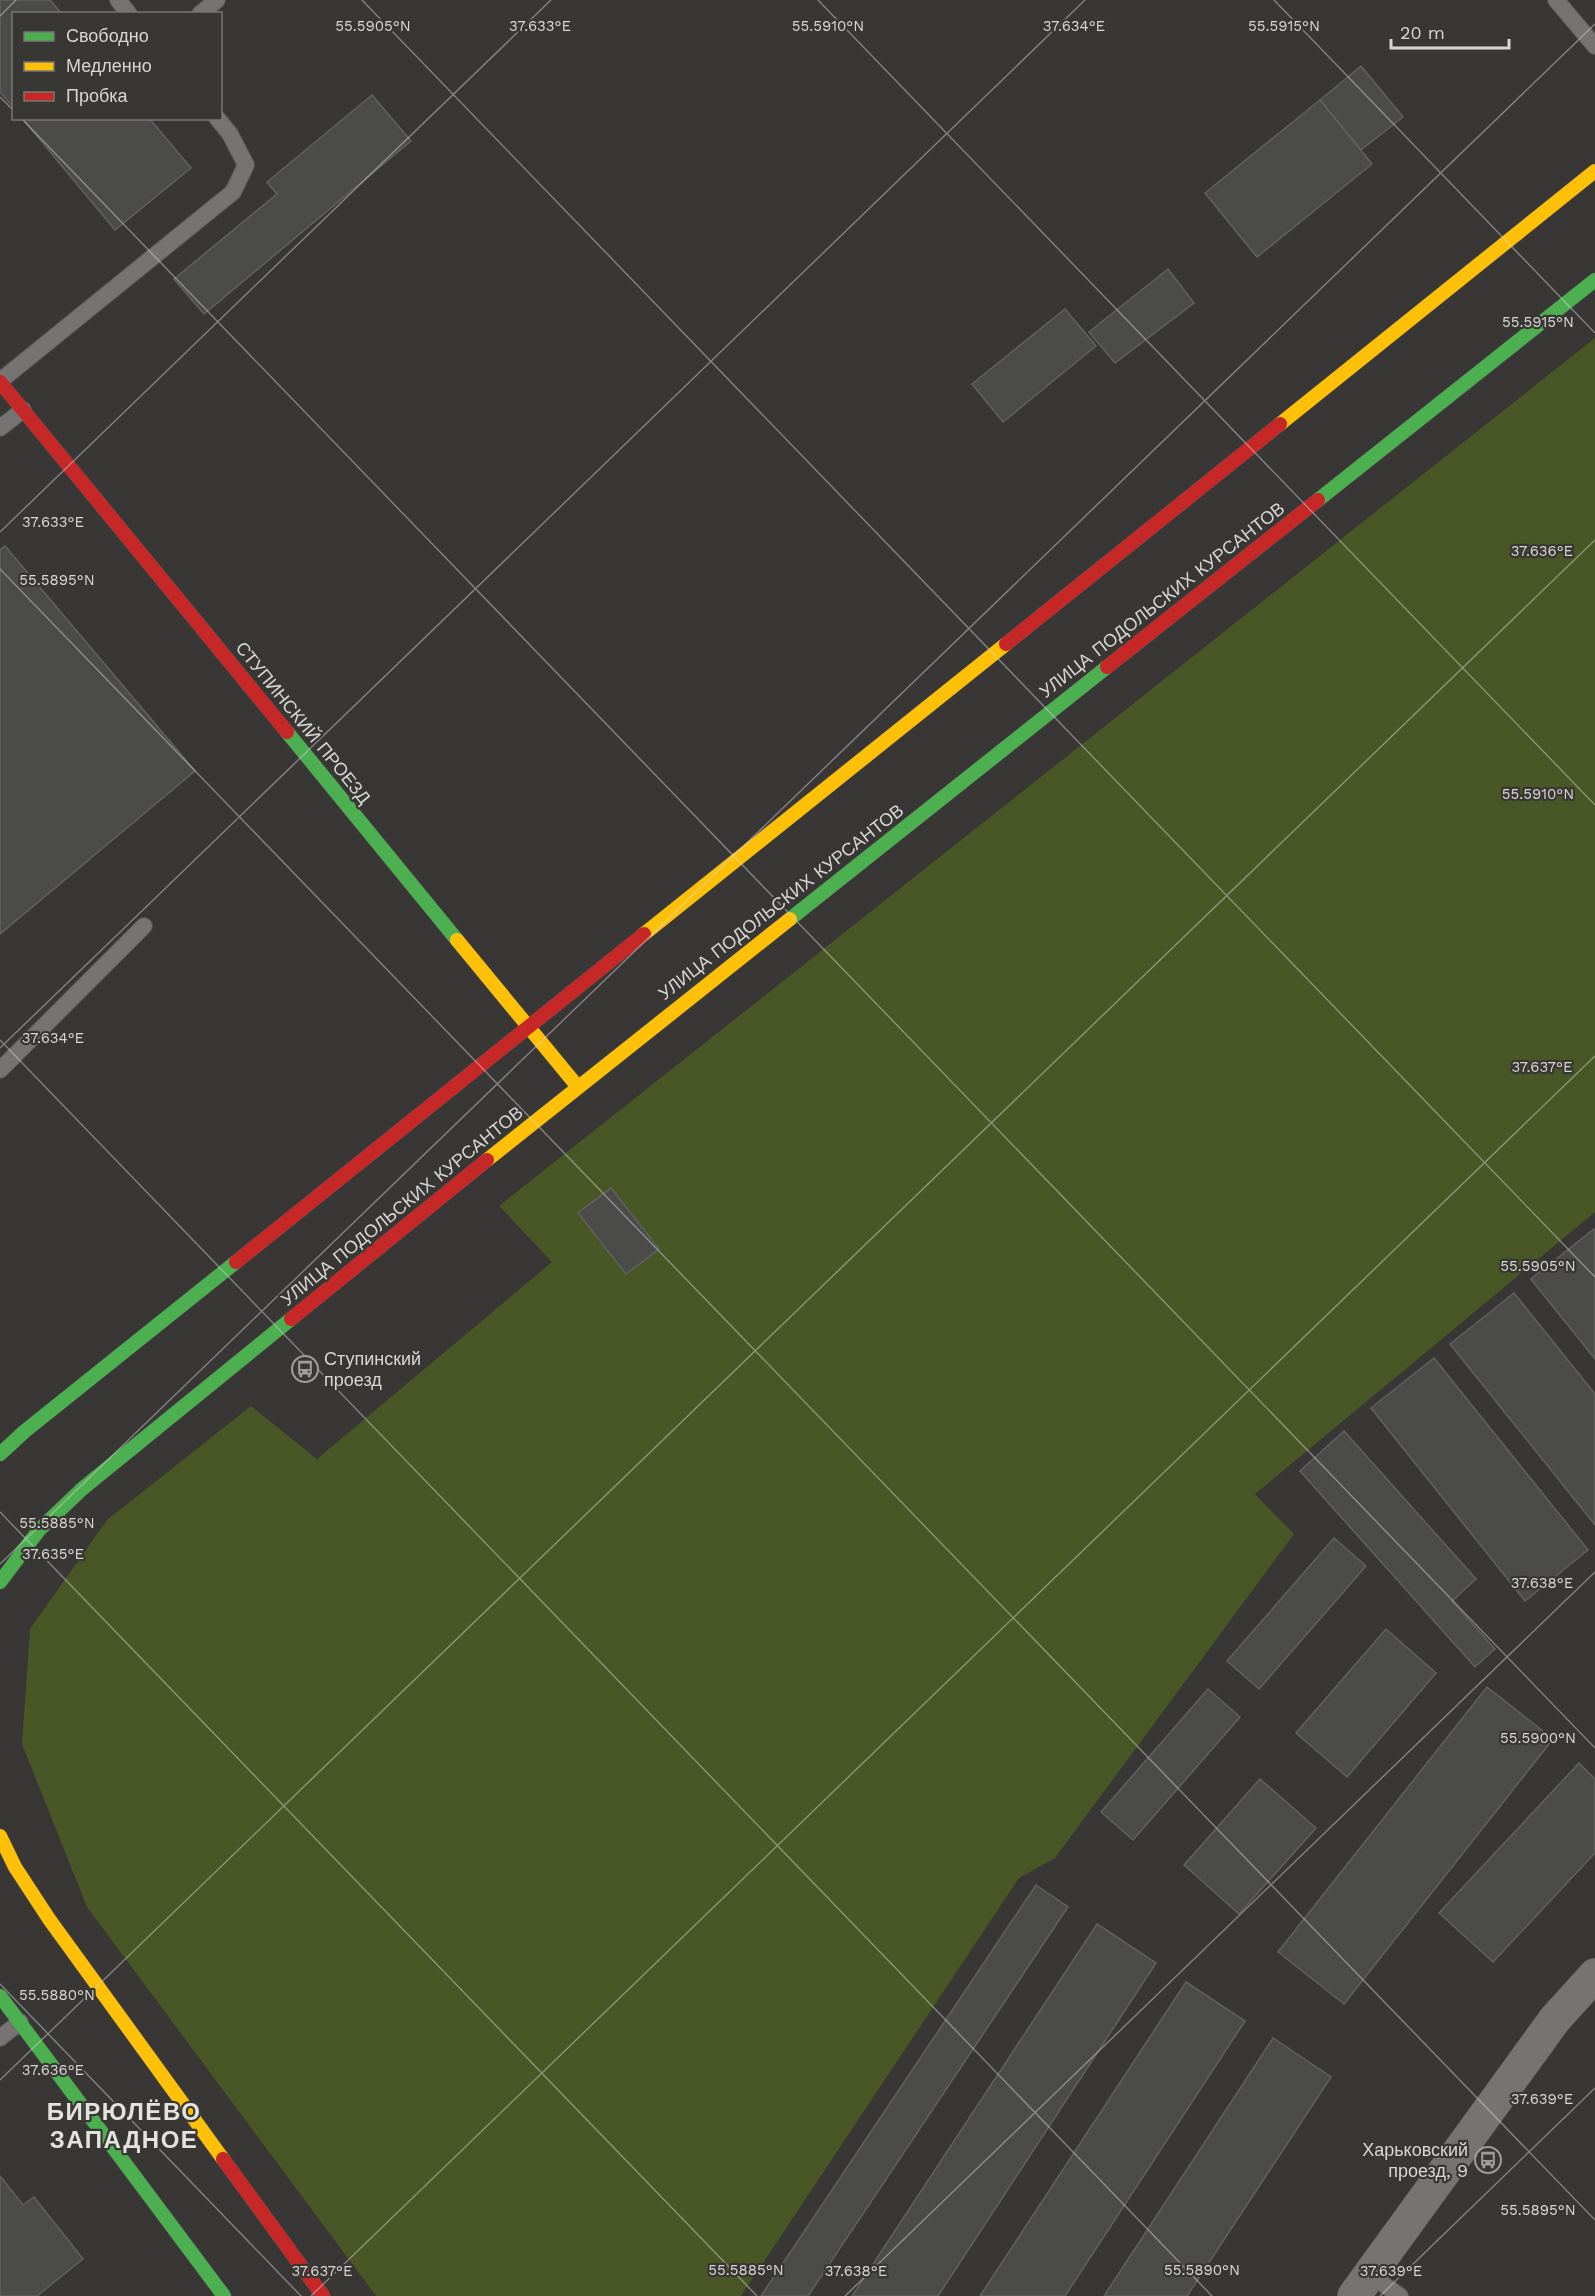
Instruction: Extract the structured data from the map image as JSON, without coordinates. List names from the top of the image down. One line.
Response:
{"streets":{"main road":["УЛИЦА ПОДОЛЬСКИХ КУРСАНТОВ","СТУПИНСКИЙ ПРОЕЗД"]},"crossings":[["УЛИЦА ПОДОЛЬСКИХ КУРСАНТОВ","СТУПИНСКИЙ ПРОЕЗД"]],"districts":["БИРЮЛЁВО ЗАПАДНОЕ"],"places":{"bus stop":["Ступинский проезд","Харьковский проезд, 9"]},"legend":["Свободно","Медленно","Пробка"],"scale_bar":"20 m","coordinates":["37.633°E","37.634°E","55.5905°N","55.5910°N","55.5915°N","37.636°E","55.5895°N","37.637°E","55.5885°N","37.635°E","37.638°E","55.5900°N","55.5880°N","37.639°E","55.5890°N"]}
